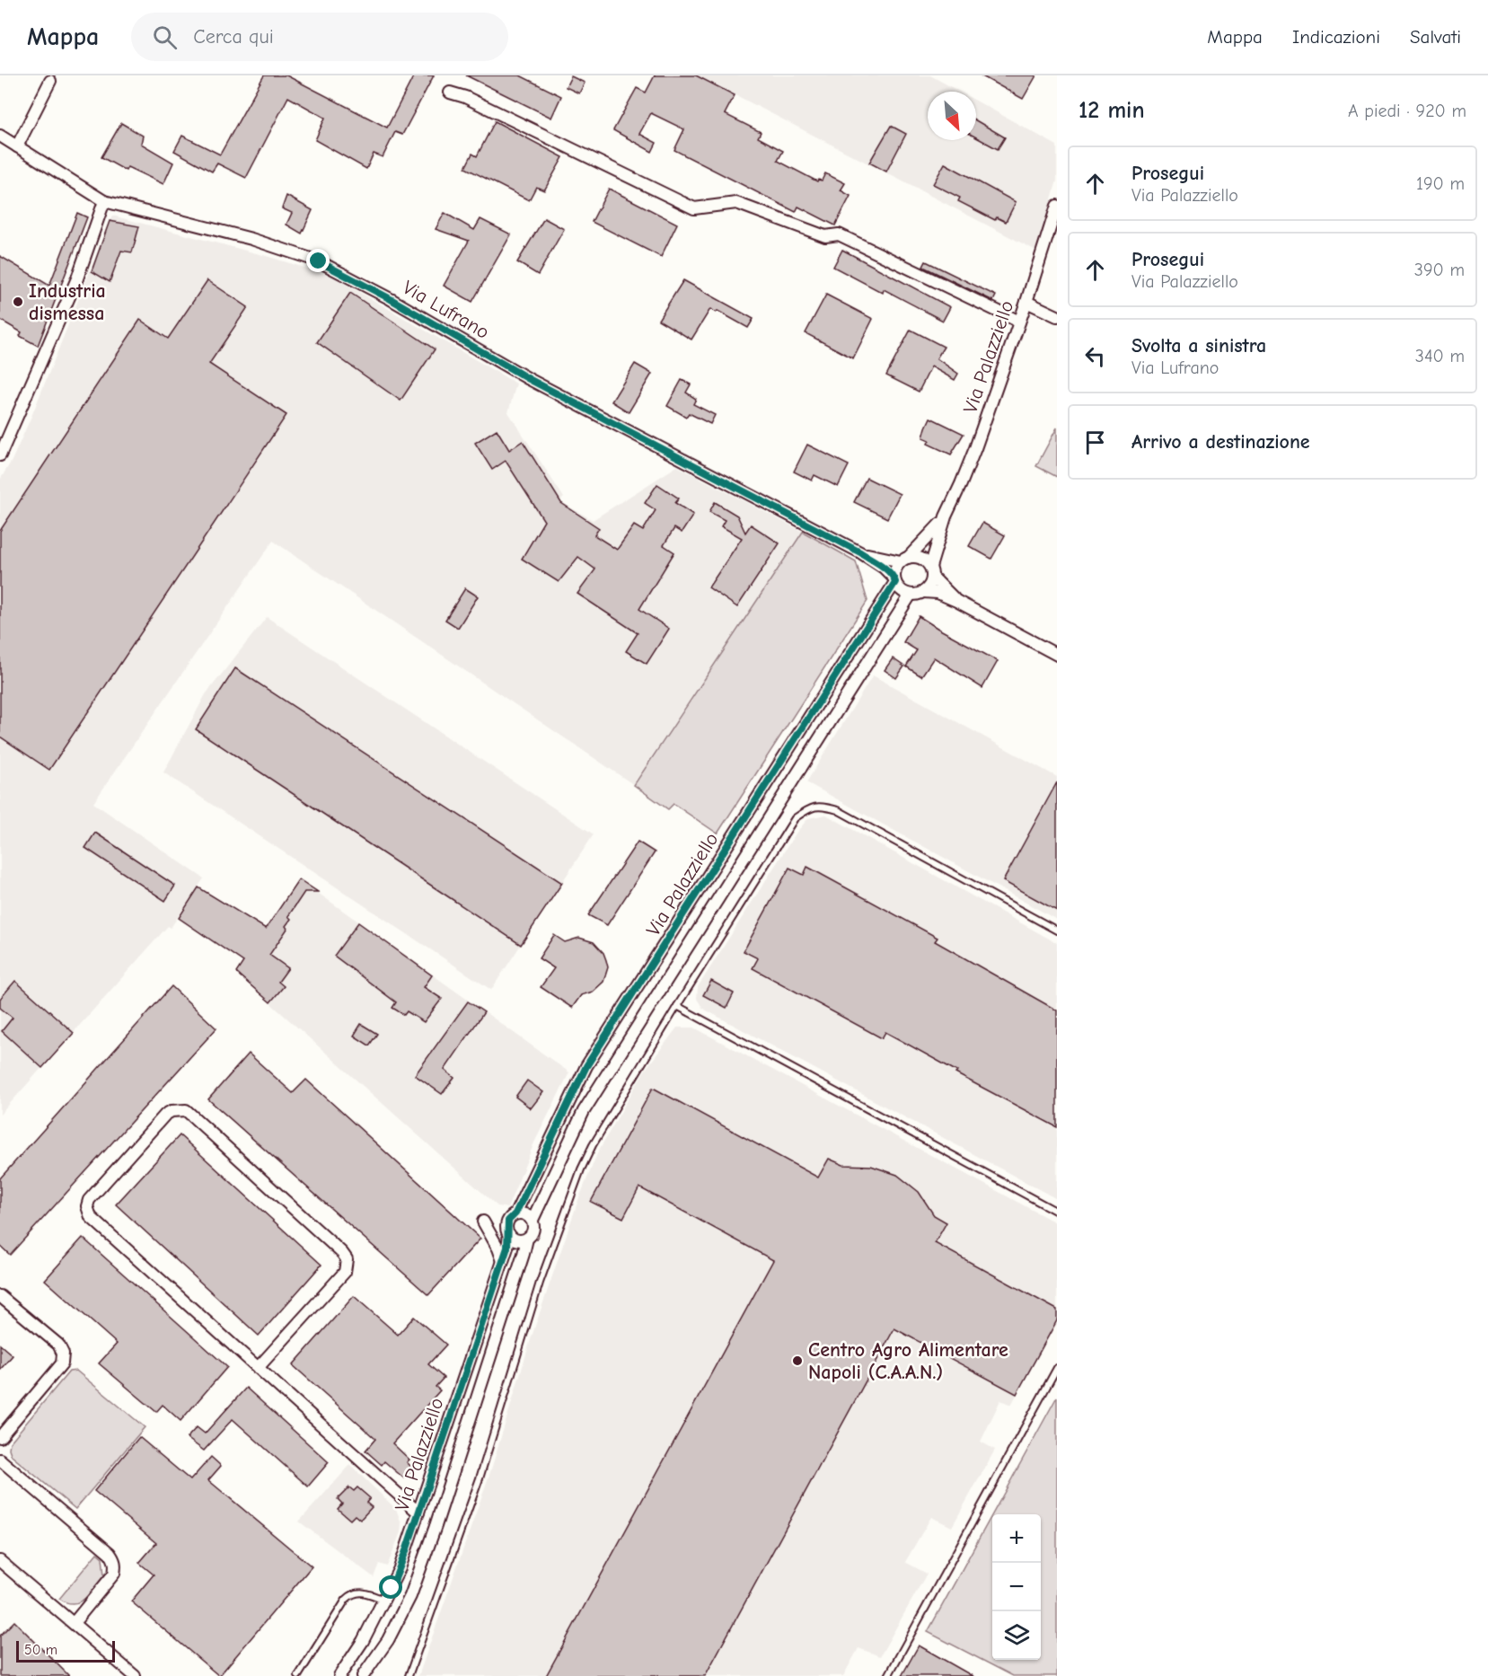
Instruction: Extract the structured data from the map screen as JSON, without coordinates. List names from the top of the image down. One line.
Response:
{"streets":{"street":["Via Lufrano","Via Palazziello"]},"crossings":[["Via Lufrano","Via Palazziello"]],"places":["Industria dismessa","Centro Agro Alimentare Napoli (C.A.A.N.)"],"scale_bar":"50 m","north":"bottom right","page":{"header":"Mappa","search":"Cerca qui","nav":["Mappa","Indicazioni","Salvati"],"heading":["12 min","A piedi · 920 m"],"list":[["Prosegui","Via Palazziello","190 m"],["Prosegui","Via Palazziello","390 m"],["Svolta a sinistra","Via Lufrano","340 m"],"Arrivo a destinazione"],"map_buttons":["+","−"],"scale":"50 m"}}
